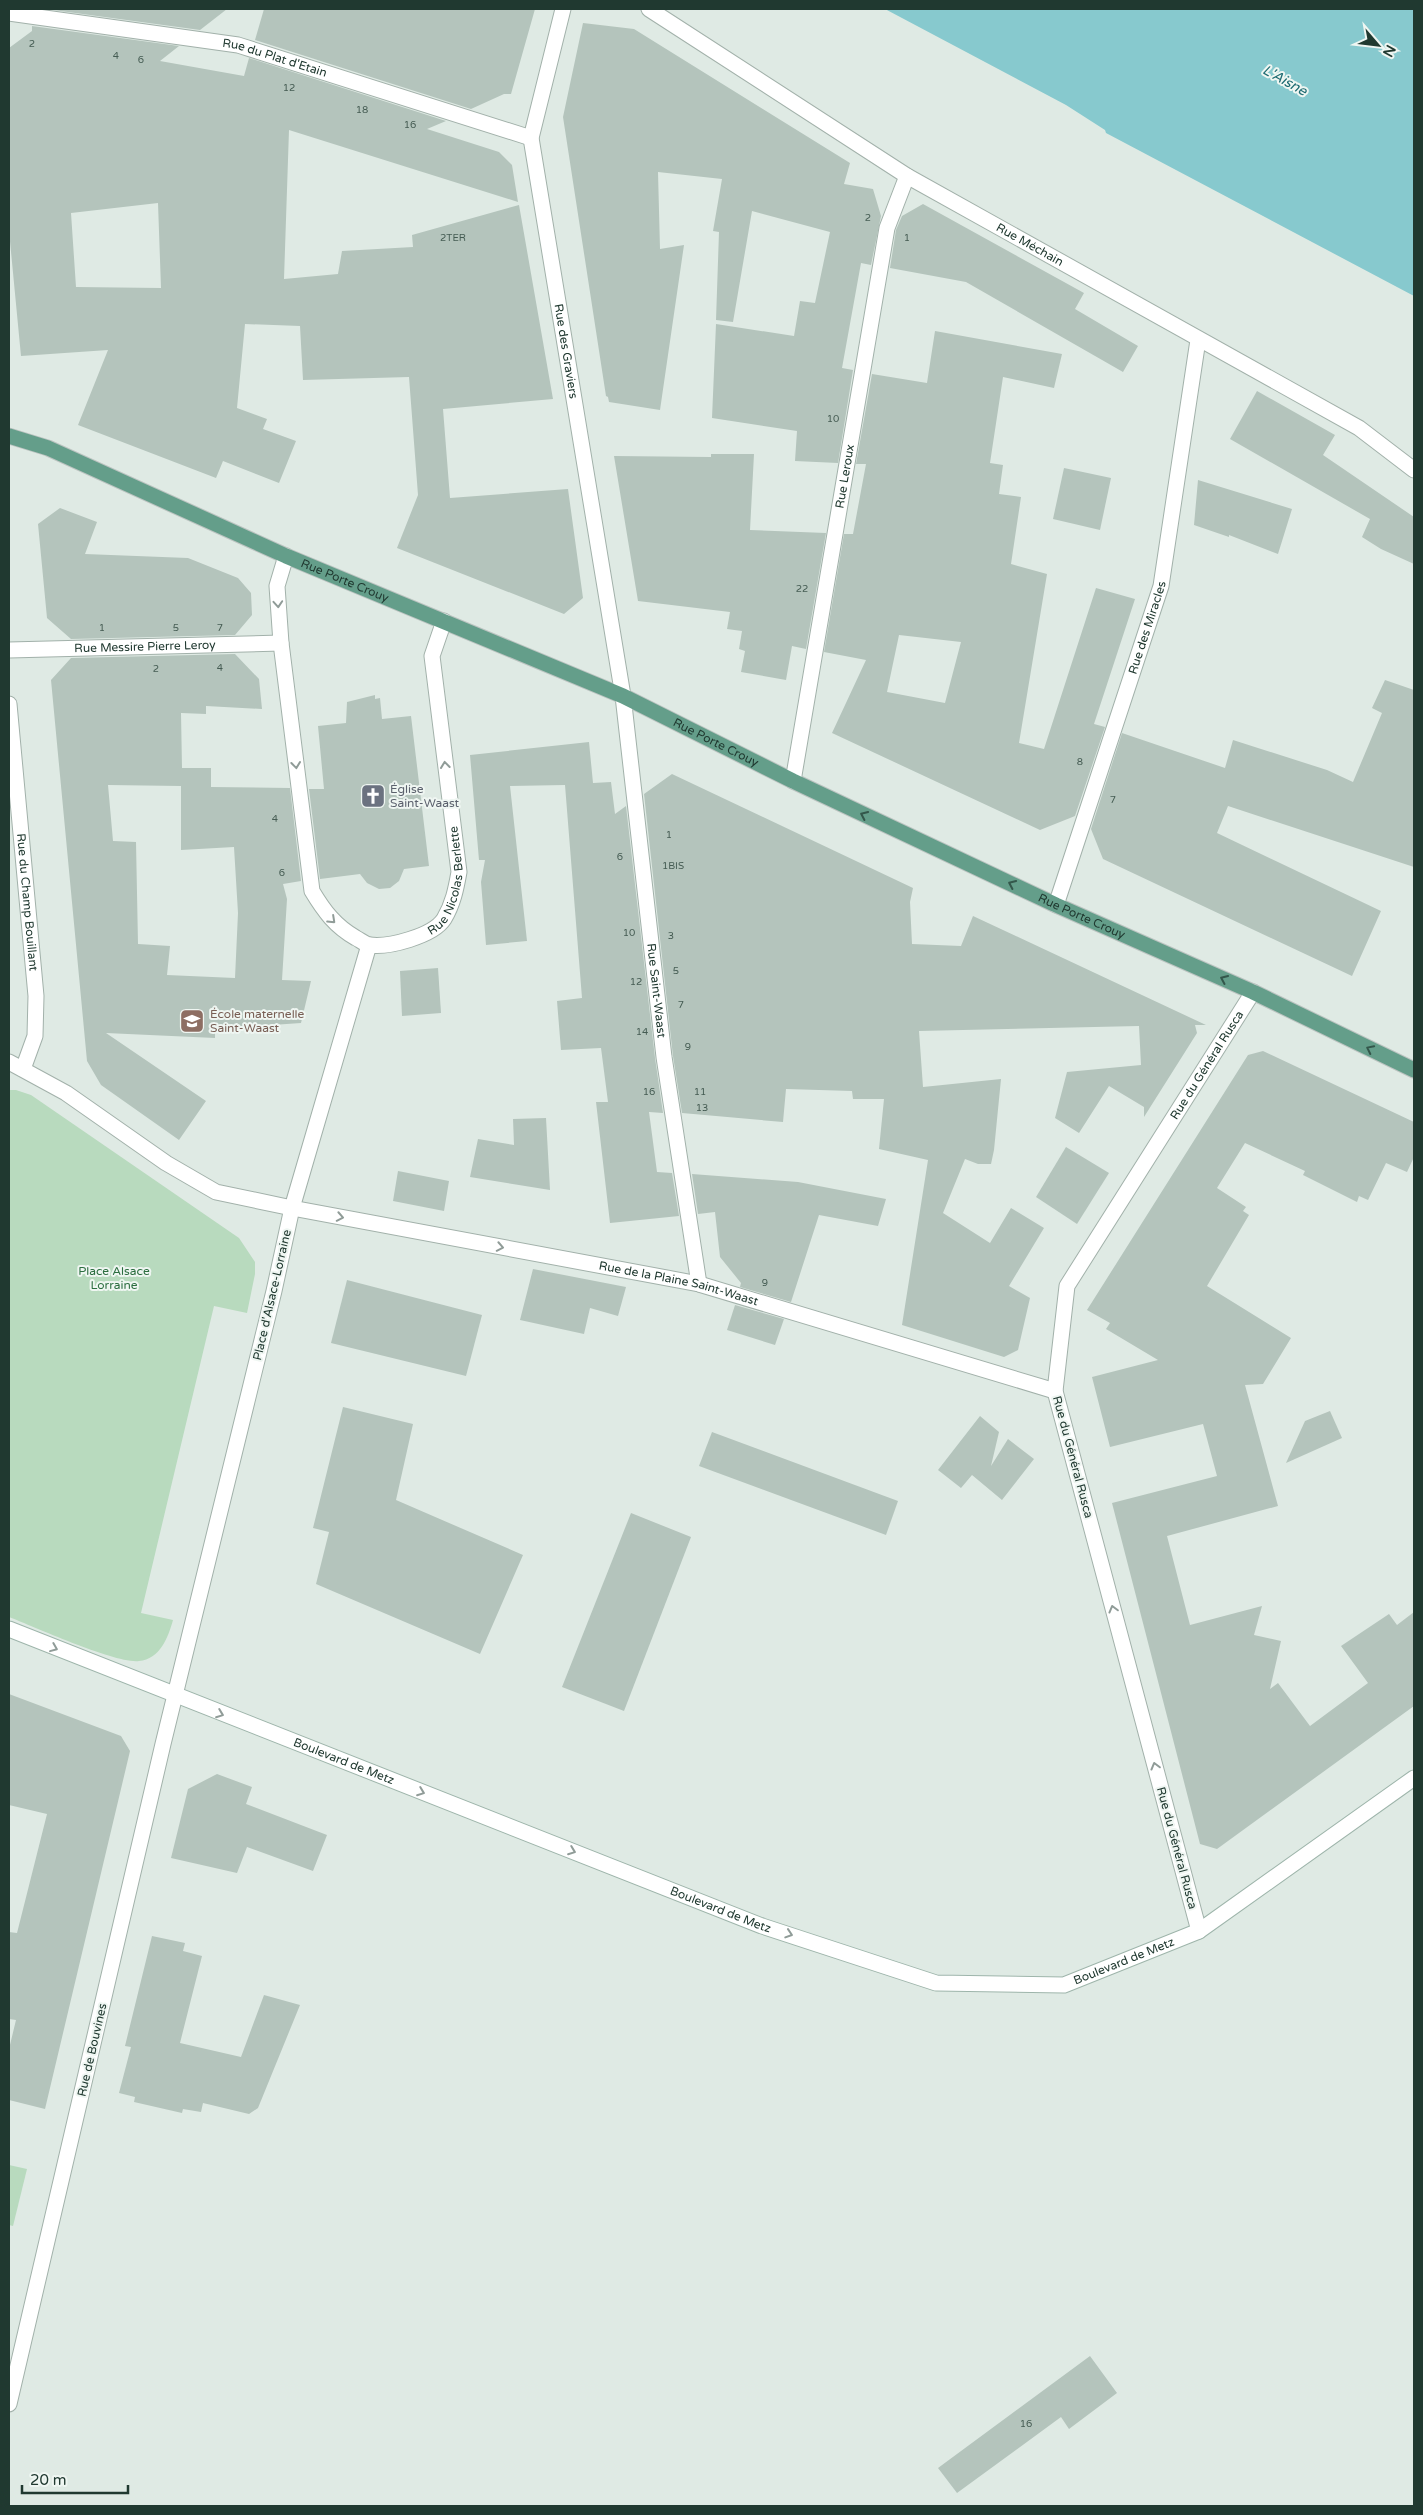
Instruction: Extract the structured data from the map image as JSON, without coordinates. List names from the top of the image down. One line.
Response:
{"streets":{"main road":["Rue Porte Crouy"],"street":["Rue du Plat d'Etain","Rue Méchain","Rue des Graviers","Rue Leroux","Rue des Miracles","Rue Messire Pierre Leroy","Rue Nicolas Berlette","Rue du Champ Bouillant","Rue Saint-Waast","Rue du Général Rusca","Rue de la Plaine Saint-Waast","Place d'Alsace-Lorraine","Boulevard de Metz","Rue de Bouvines"]},"crossings":[["Rue du Plat d'Etain","Rue des Graviers"],["Rue Méchain","Rue Leroux"],["Rue Méchain","Rue des Miracles"],["Rue des Graviers","Rue Porte Crouy"],["Rue des Graviers","Rue Saint-Waast"],["Rue Leroux","Rue Porte Crouy"],["Rue Porte Crouy","Rue des Miracles"],["Rue Porte Crouy","Rue Nicolas Berlette"],["Rue Porte Crouy","Rue Saint-Waast"],["Rue Porte Crouy","Rue du Général Rusca"],["Rue Nicolas Berlette","Place d'Alsace-Lorraine"],["Rue Saint-Waast","Rue de la Plaine Saint-Waast"],["Rue du Général Rusca","Rue de la Plaine Saint-Waast"],["Rue du Général Rusca","Boulevard de Metz"],["Rue de la Plaine Saint-Waast","Place d'Alsace-Lorraine"],["Place d'Alsace-Lorraine","Boulevard de Metz"],["Place d'Alsace-Lorraine","Rue de Bouvines"],["Boulevard de Metz","Rue de Bouvines"]],"one_way":["Rue Porte Crouy","Rue Nicolas Berlette","Rue du Général Rusca","Rue de la Plaine Saint-Waast","Boulevard de Metz"],"water":["L'Aisne"],"parks":["Place Alsace Lorraine"],"places":{"church":["Église Saint-Waast"],"school or university":["École maternelle Saint-Waast"]},"house_numbers":["2","4","6","12","18","16","2","2TER","1","10","22","1","5","7","4","2","8","7","4","1","6","1BIS","6","10","3","5","12","7","14","9","16","11","13","9","16"],"scale_bar":"20 m","north":"bottom right"}
